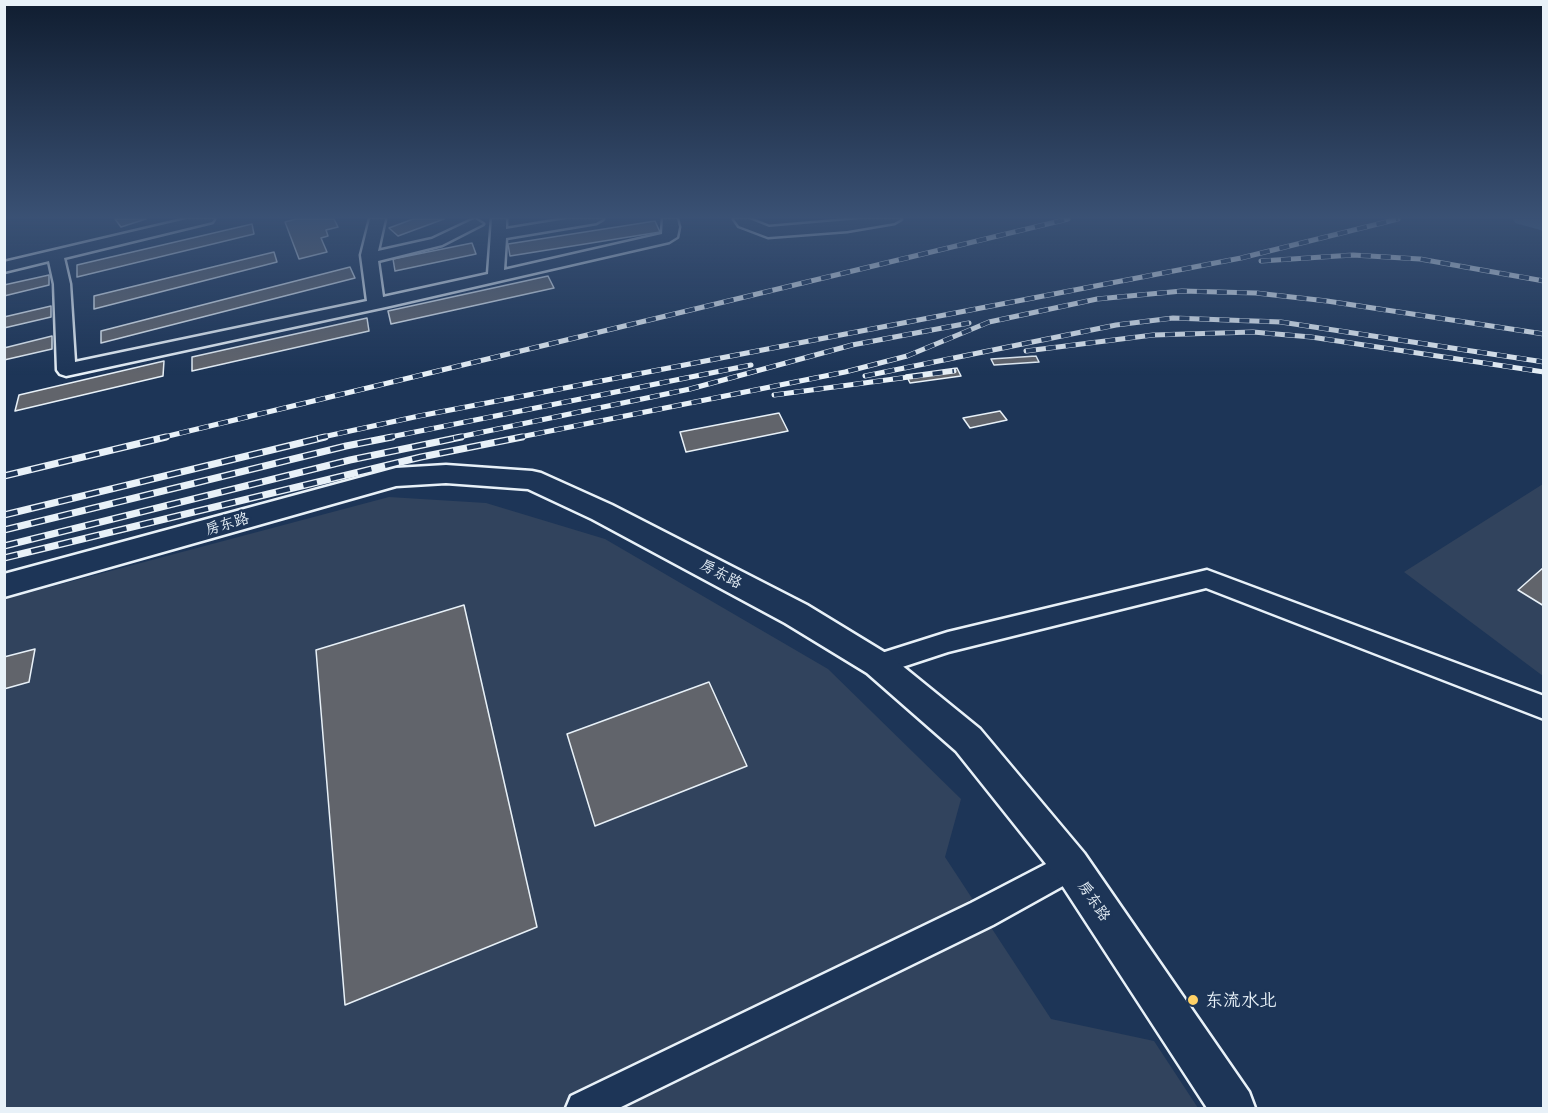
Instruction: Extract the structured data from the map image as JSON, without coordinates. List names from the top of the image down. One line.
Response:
{"streets":{"main road":["房东路"]},"places":["东流水北"]}
